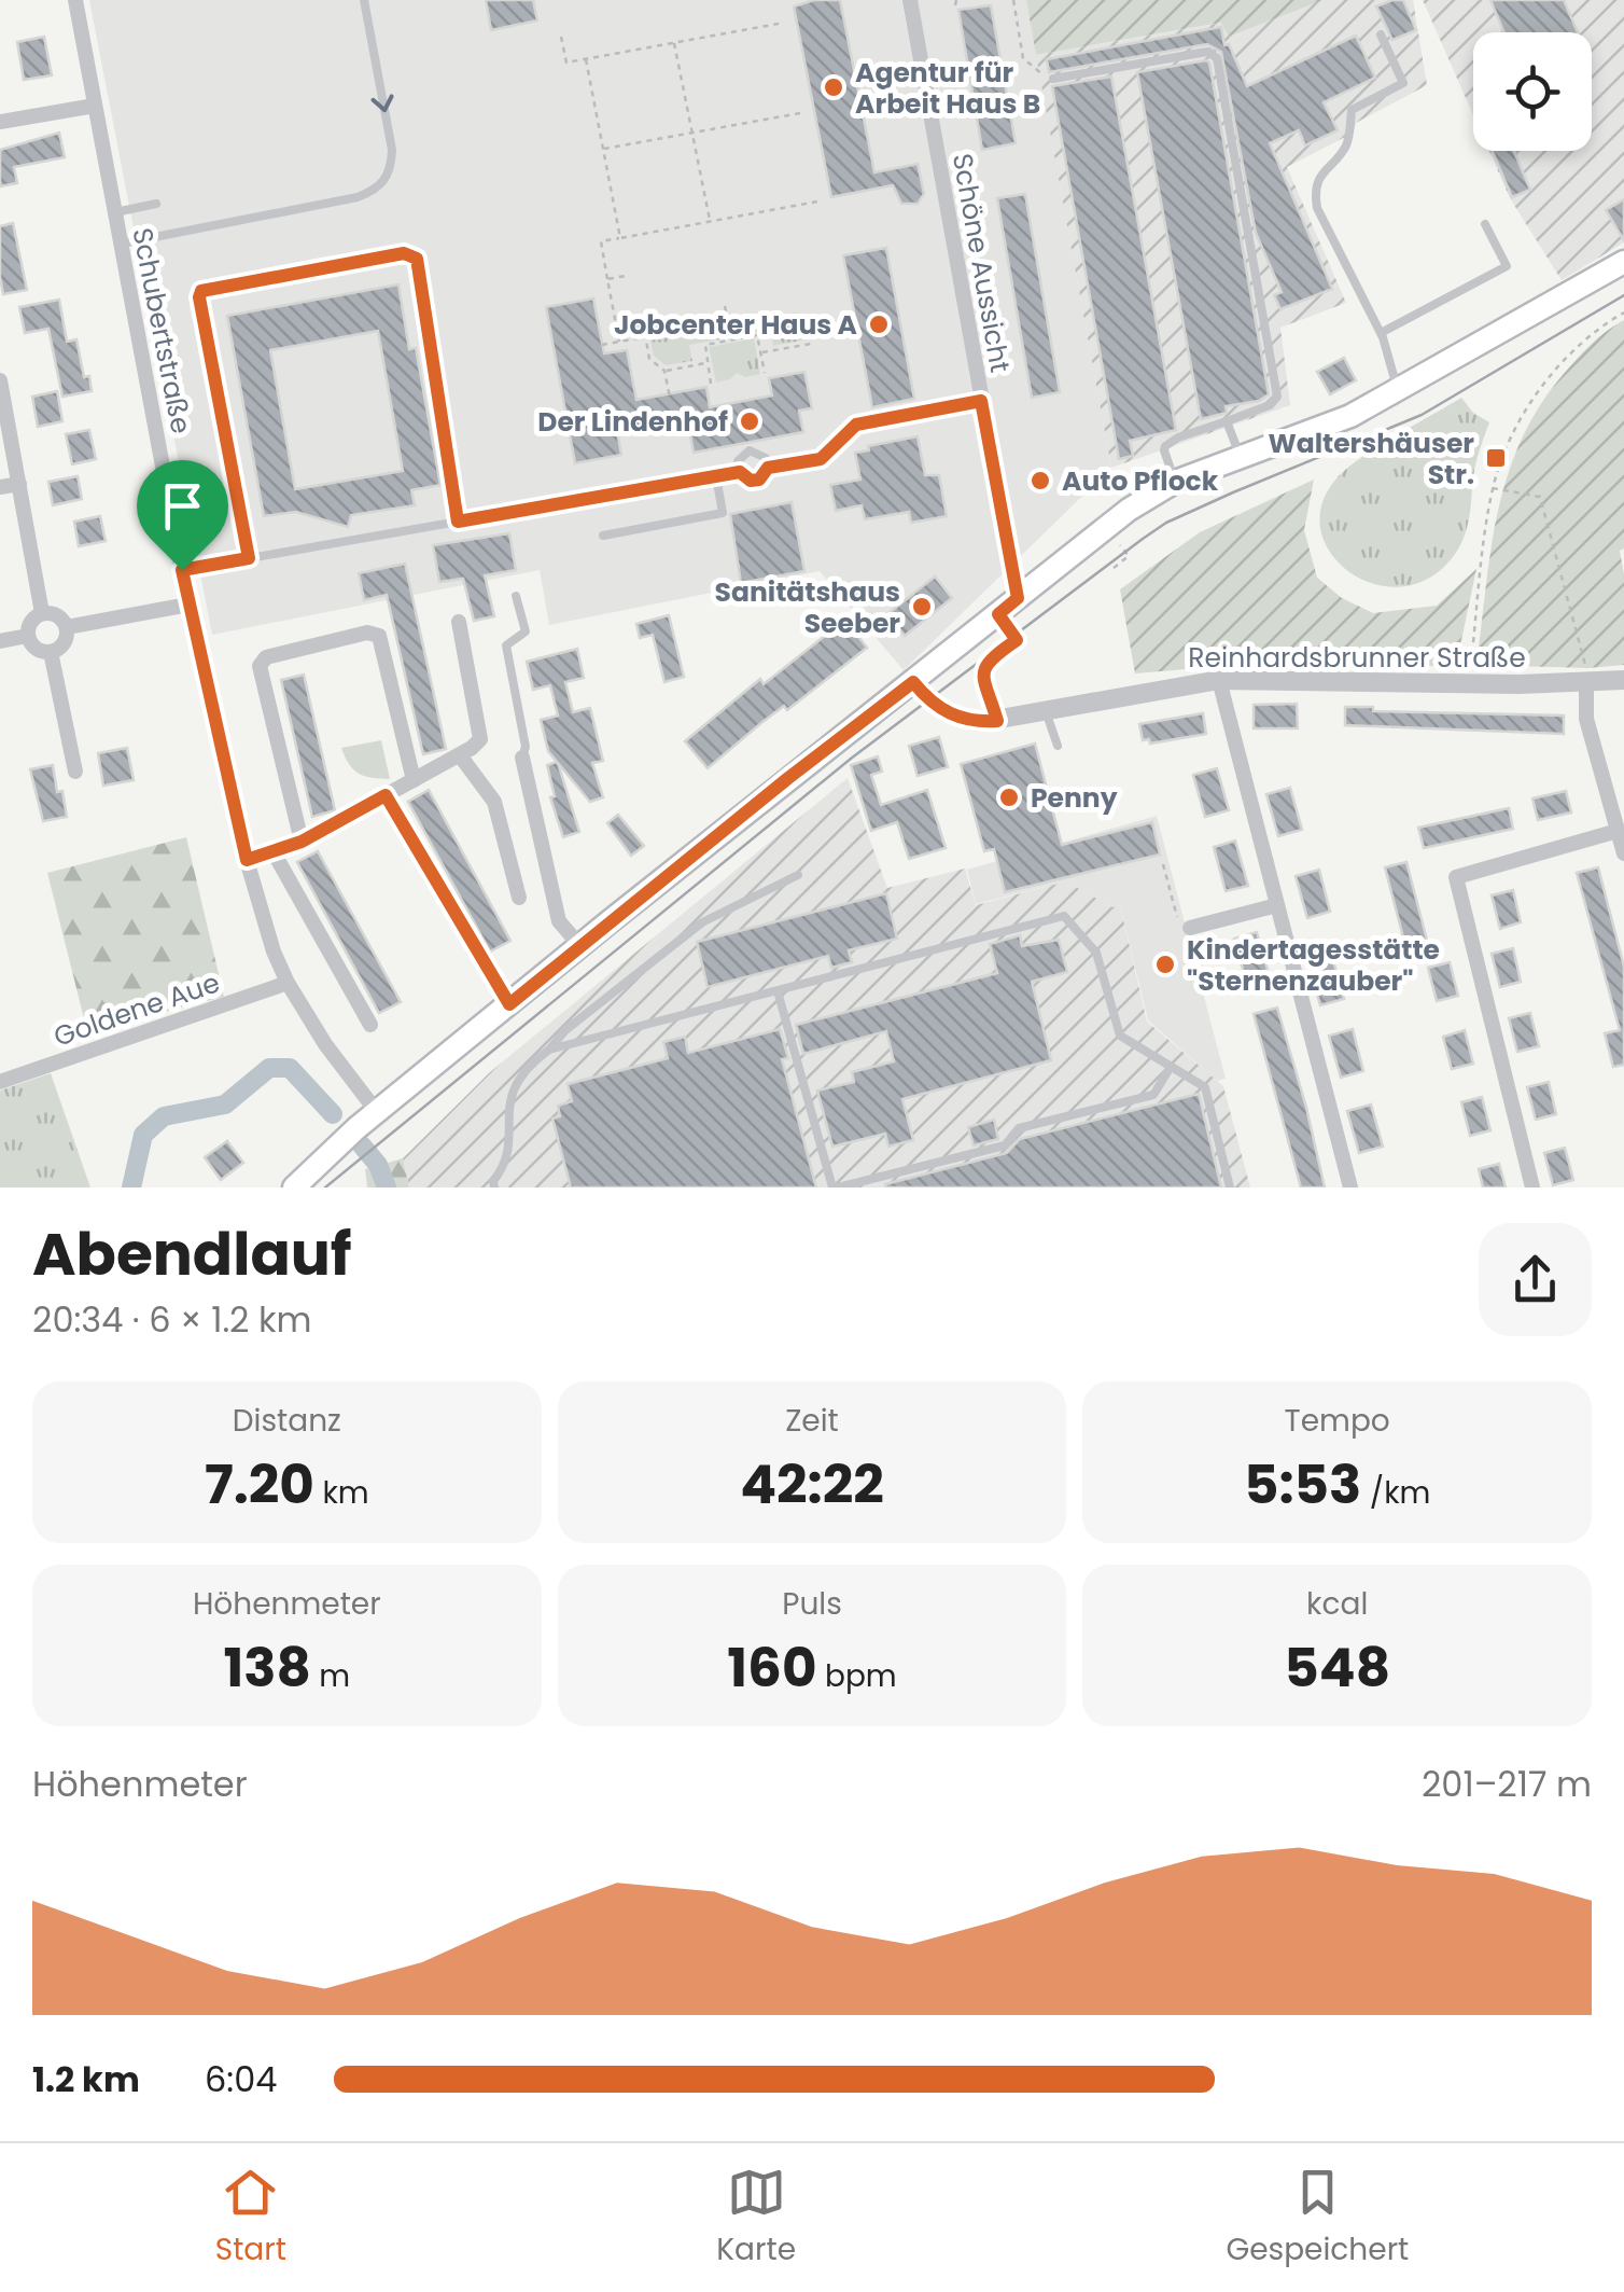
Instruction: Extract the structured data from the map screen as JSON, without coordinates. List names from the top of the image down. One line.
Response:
{"streets":{"street":["Schöne Aussicht","Schubertstraße","Reinhardsbrunner Straße","Goldene Aue"]},"crossings":[["Schubertstraße","Goldene Aue"]],"places":{"other":["Agentur für Arbeit Haus B","Jobcenter Haus A","Der Lindenhof","Auto Pflock","Sanitätshaus Seeber","Penny","Kindertagesstätte \"Sternenzauber\""],"transit":["Waltershäuser Str."]},"page":{"heading":["Abendlauf","20:34 · 6 × 1.2 km"],"stats":[["Distanz","7.20 km"],["Zeit","42:22"],["Tempo","5:53 /km"],["Höhenmeter","138 m"],["Puls","160 bpm"],["kcal","548"]],"chart":["Höhenmeter","201–217 m"],"list":[{"name":"1.2 km","note":"6:04"}],"tabs":["Start","Karte","Gespeichert"]}}
